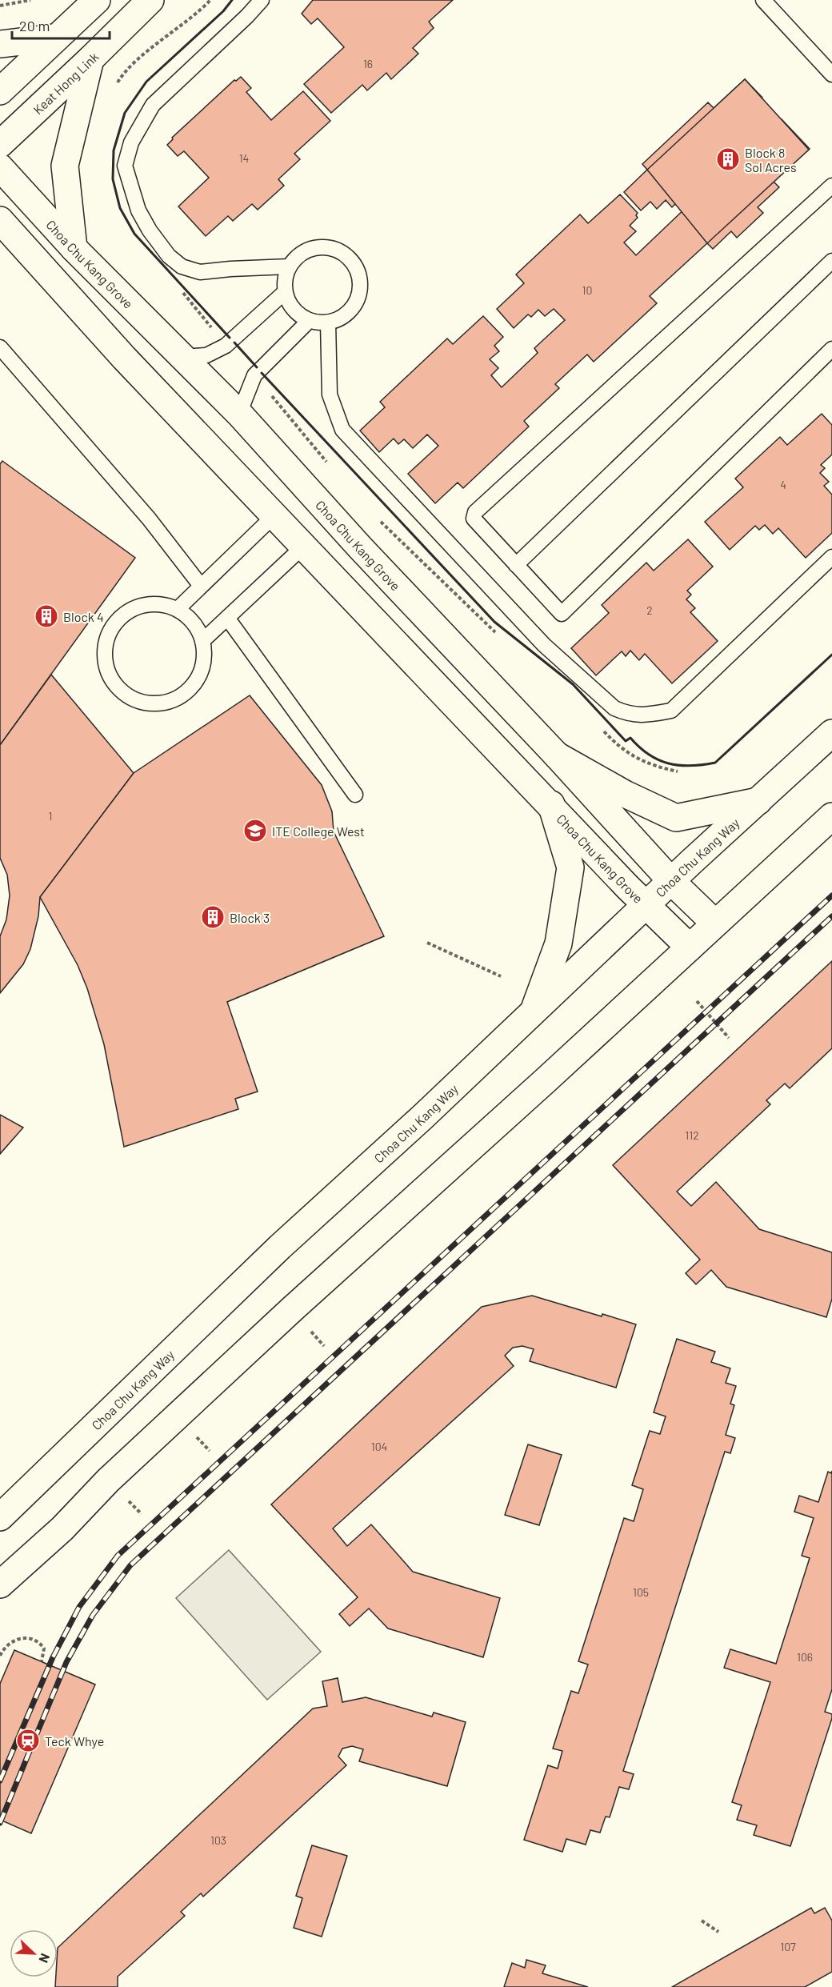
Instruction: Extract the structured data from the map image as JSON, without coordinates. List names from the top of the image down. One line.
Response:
{"streets":{"main road":["Keat Hong Link","Choa Chu Kang Grove","Choa Chu Kang Way"]},"crossings":[["Choa Chu Kang Grove","Choa Chu Kang Way"]],"places":{"building":["Block 8 Sol Acres","Block 4","Block 3"],"school or university":["ITE College West"],"station":["Teck Whye"]},"house_numbers":["16","14","10","4","2","1","112","104","105","106","103","107"],"scale_bar":"20 m","north":"bottom right"}
